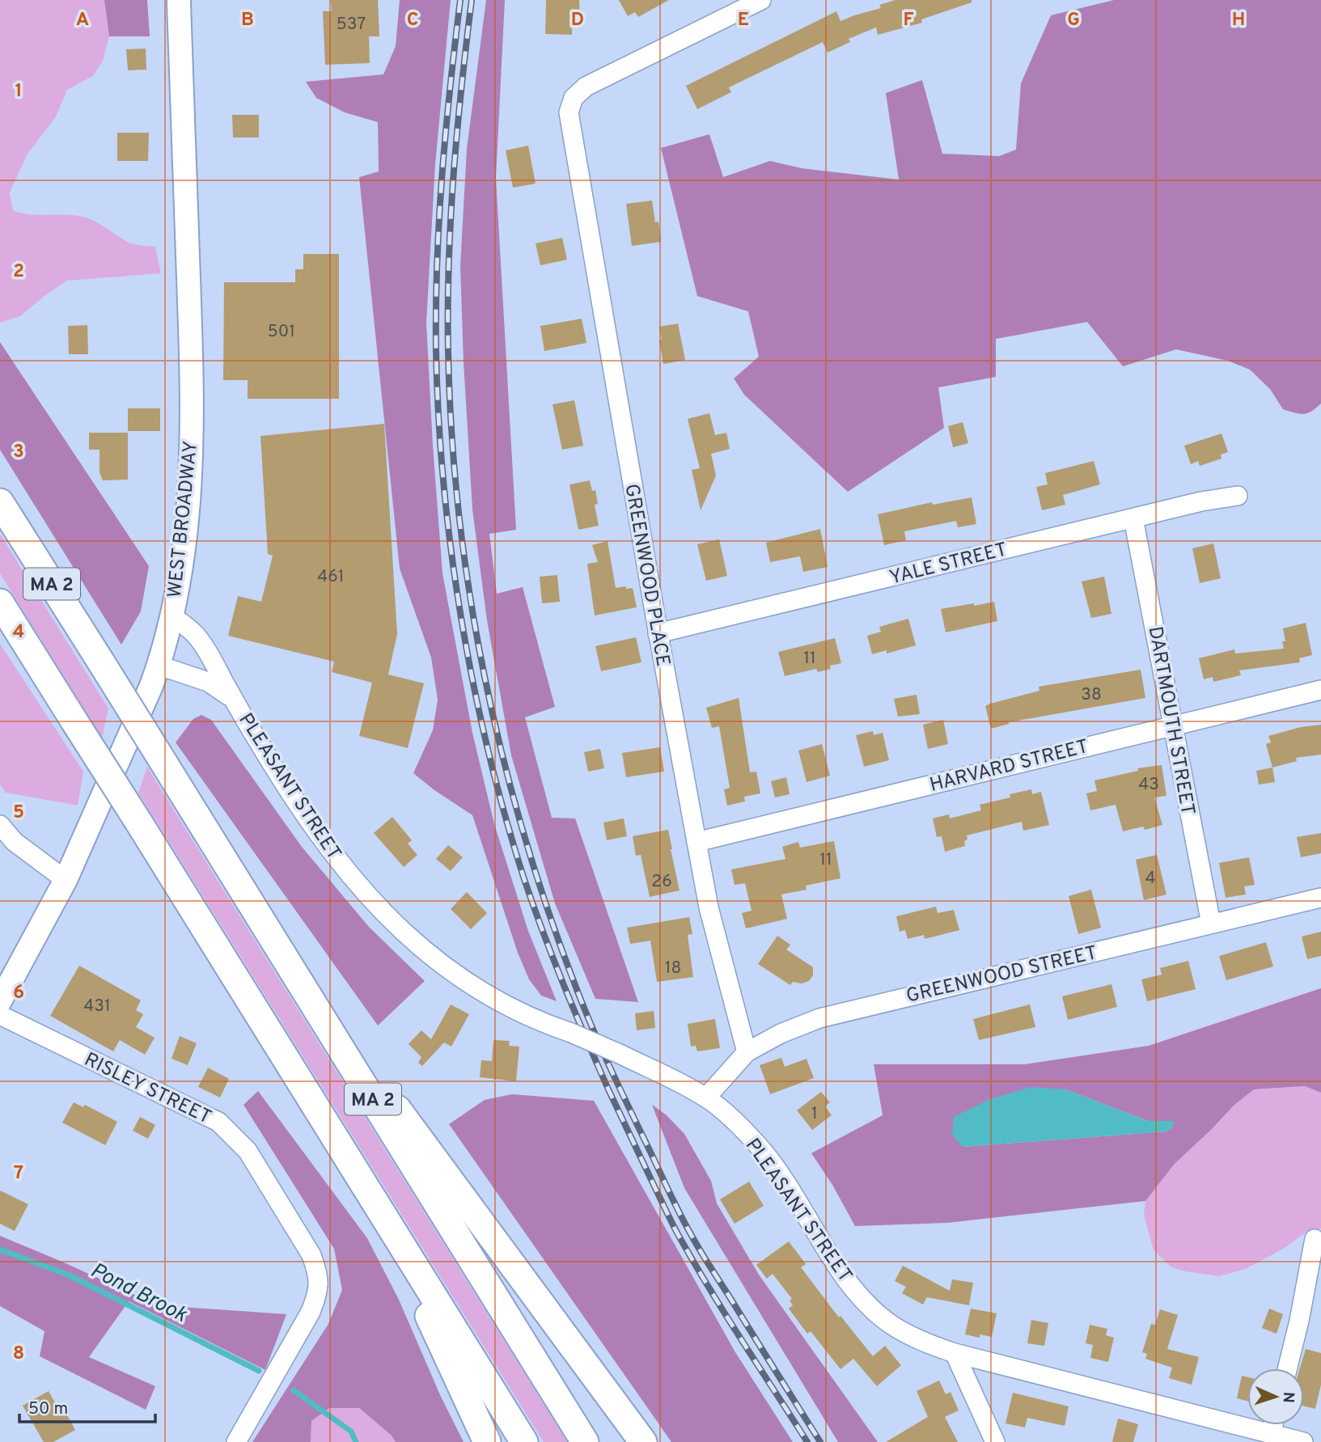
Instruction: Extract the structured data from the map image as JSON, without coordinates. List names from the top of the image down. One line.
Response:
{"streets":{"highway":["MA 2"],"main road":["WEST BROADWAY"],"street":["YALE STREET","GREENWOOD PLACE","DARTMOUTH STREET","HARVARD STREET","PLEASANT STREET","GREENWOOD STREET","RISLEY STREET"]},"crossings":[["WEST BROADWAY","PLEASANT STREET"],["YALE STREET","GREENWOOD PLACE"],["YALE STREET","DARTMOUTH STREET"],["GREENWOOD PLACE","HARVARD STREET"],["GREENWOOD PLACE","GREENWOOD STREET"],["DARTMOUTH STREET","HARVARD STREET"],["DARTMOUTH STREET","GREENWOOD STREET"],["PLEASANT STREET","GREENWOOD STREET"]],"water":["Pond Brook"],"house_numbers":["537","501","461","11","38","43","11","4","26","18","431","1"],"scale_bar":"50 m","north":"right","grid":{"columns":["A","B","C","D","E","F","G","H"],"rows":["1","2","3","4","5","6","7","8"]}}
